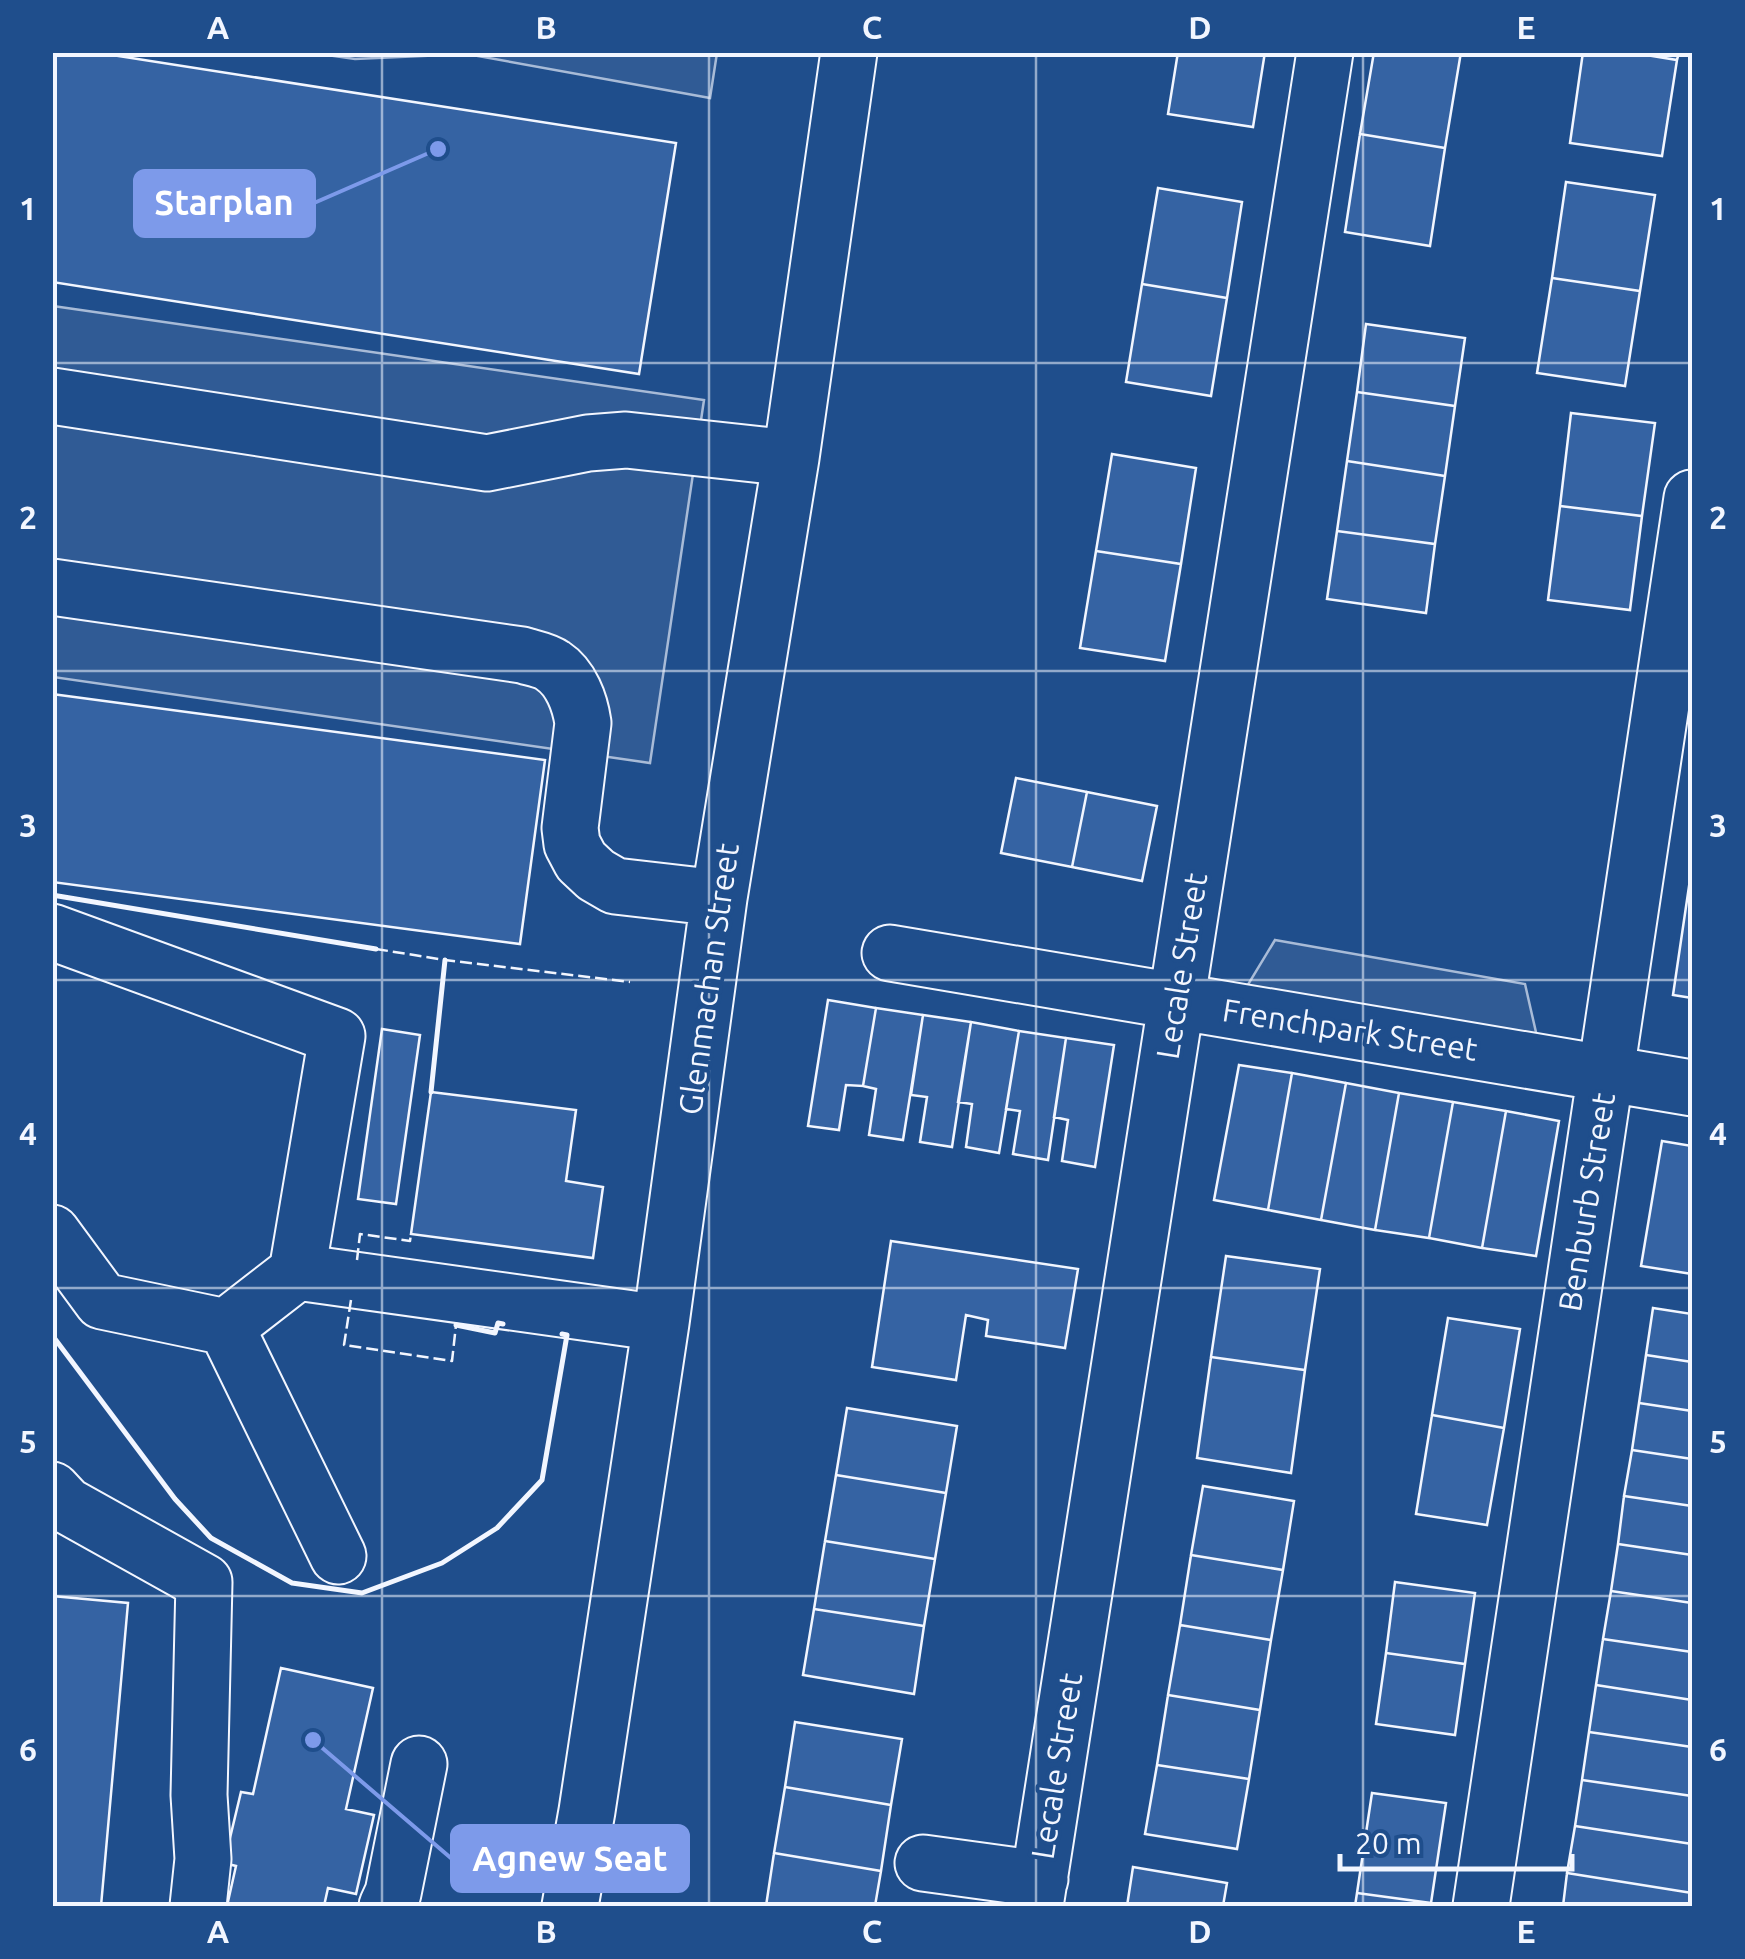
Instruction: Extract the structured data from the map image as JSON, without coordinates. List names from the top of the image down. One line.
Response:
{"streets":{"street":["Lecale Street","Glenmachan Street","Frenchpark Street","Benburb Street"]},"crossings":[["Lecale Street","Frenchpark Street"],["Frenchpark Street","Benburb Street"]],"places":["Starplan","Agnew Seat"],"scale_bar":"20 m","grid":{"columns":["A","B","C","D","E"],"rows":["1","2","3","4","5","6"]}}
